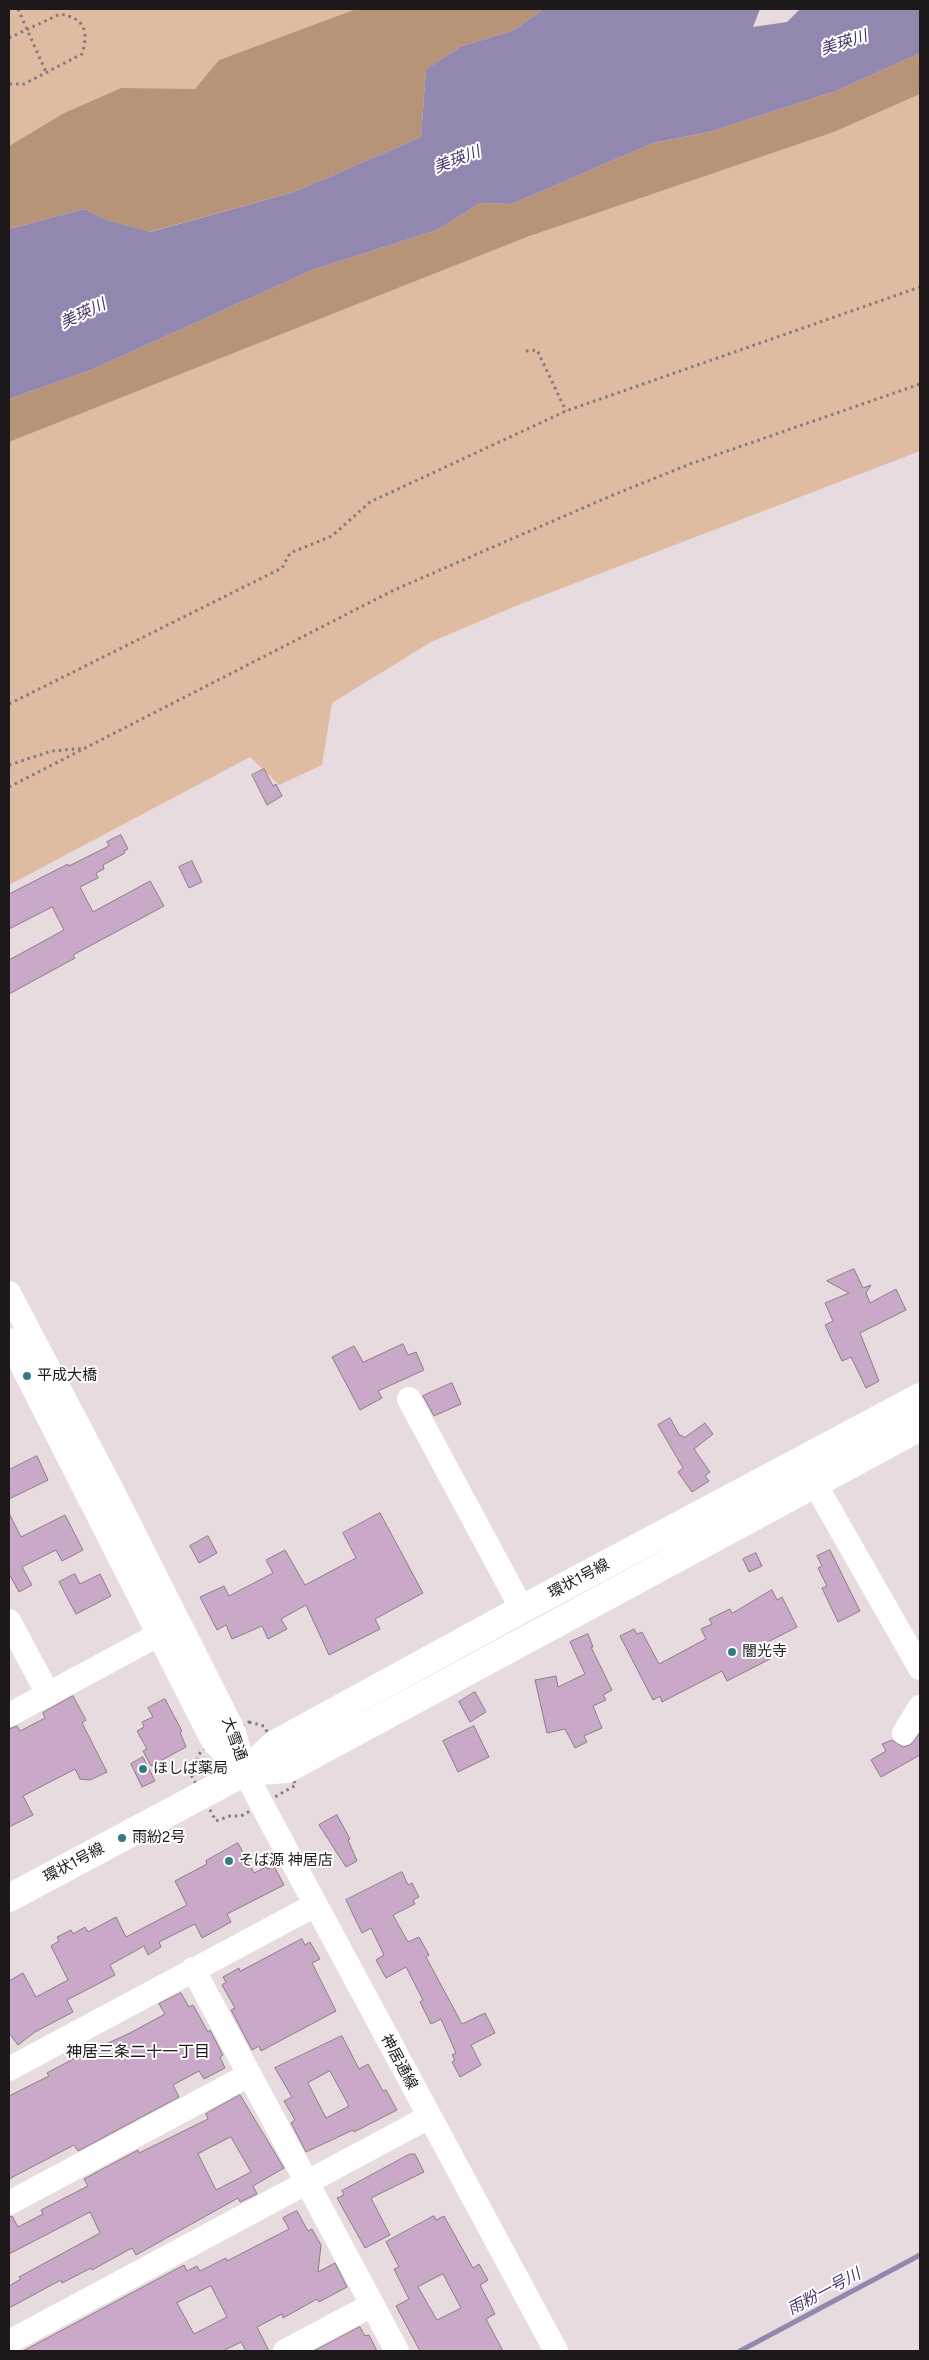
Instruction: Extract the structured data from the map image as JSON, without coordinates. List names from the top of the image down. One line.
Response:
{"streets":{"main road":["環状1号線"],"street":["大雪通","神居通線"]},"crossings":[["環状1号線","大雪通"],["環状1号線","神居通線"],["大雪通","神居通線"]],"districts":["神居三条二十一丁目"],"water":["美瑛川","雨粉一号川"],"places":["平成大橋","闇光寺","ほしば薬局","雨紛2号","そば源 神居店"]}
